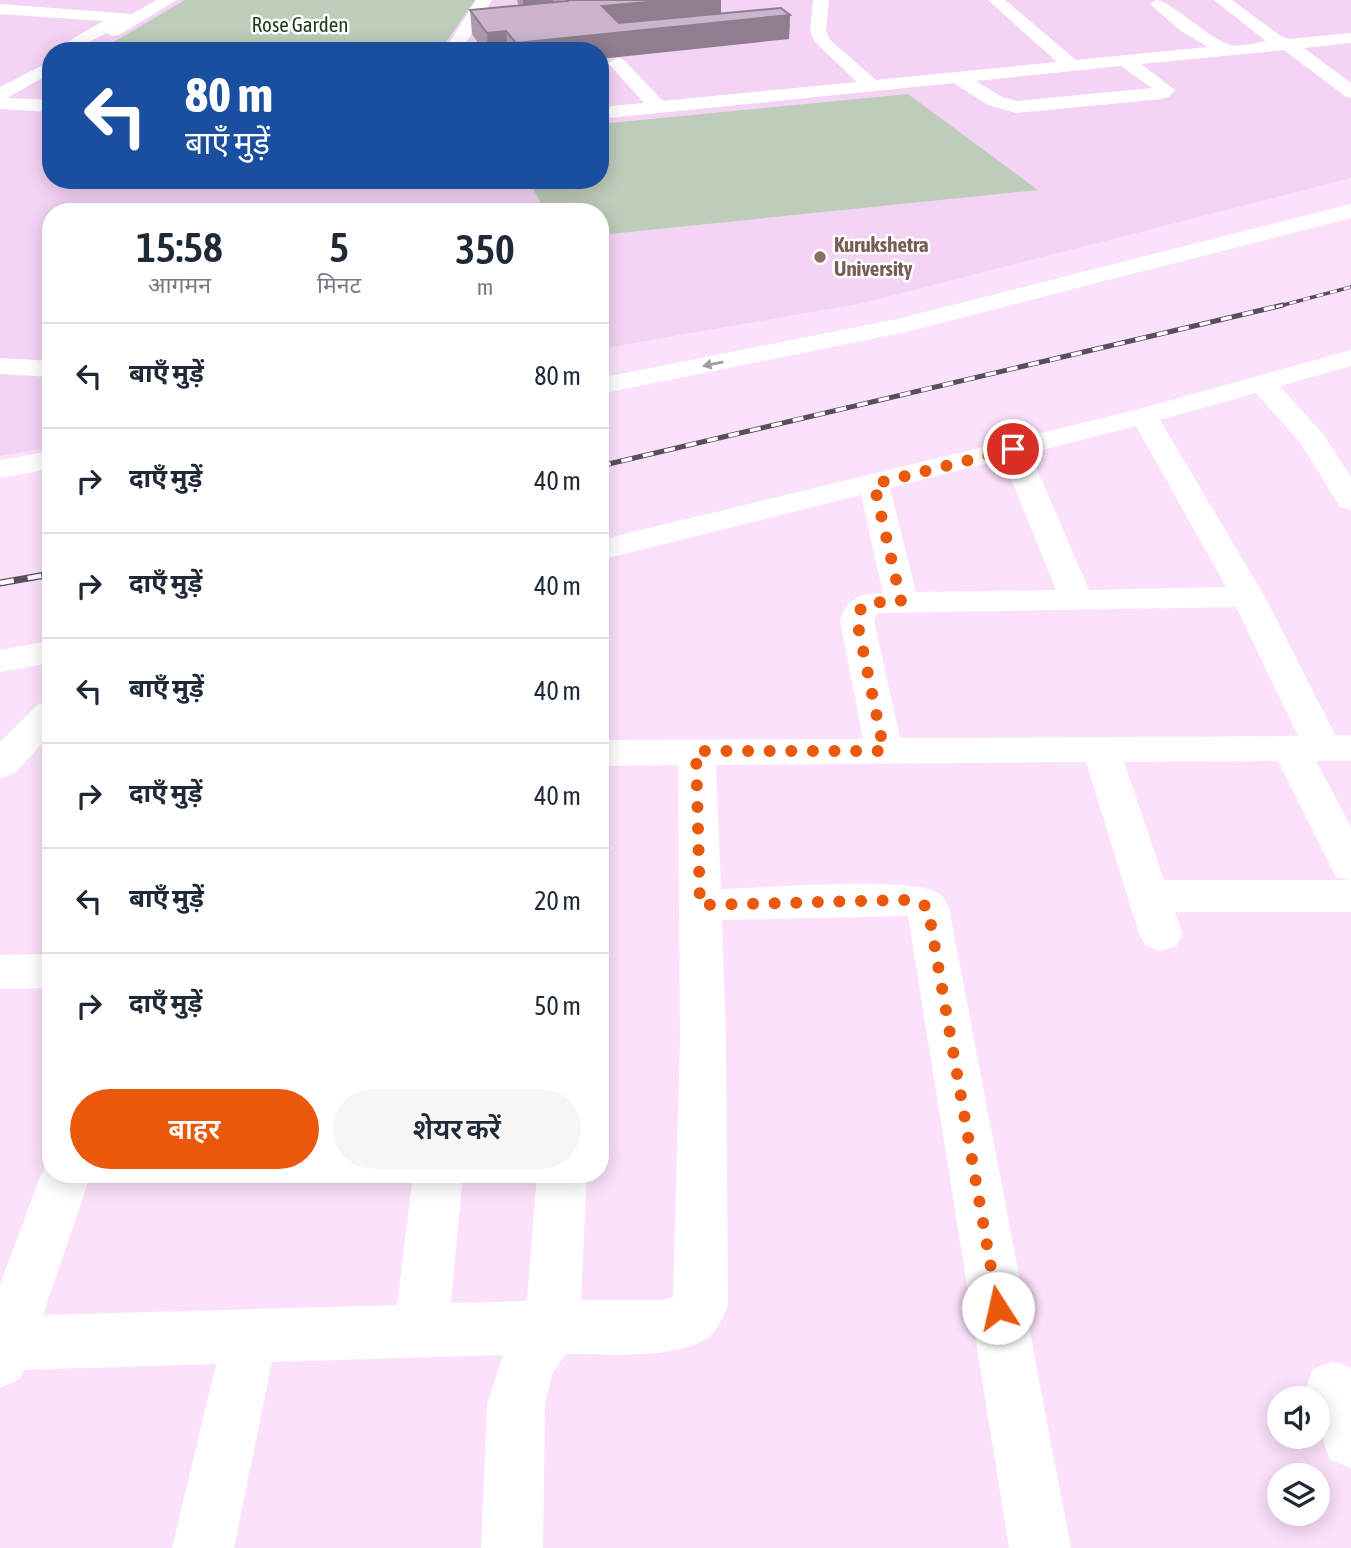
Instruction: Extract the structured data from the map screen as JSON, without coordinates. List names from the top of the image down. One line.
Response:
{"parks":["Rose Garden"],"places":["Kurukshetra University"],"page":{"turn":["80 m","बाएँ मुड़ें"],"eta":["15:58","आगमन","5","मिनट","350","m"],"list":[{"name":"बाएँ मुड़ें","value":"80 m"},{"name":"दाएँ मुड़ें","value":"40 m"},{"name":"दाएँ मुड़ें","value":"40 m"},{"name":"बाएँ मुड़ें","value":"40 m"},{"name":"दाएँ मुड़ें","value":"40 m"},{"name":"बाएँ मुड़ें","value":"20 m"},{"name":"दाएँ मुड़ें","value":"50 m"}],"buttons":["बाहर","शेयर करें"]}}
